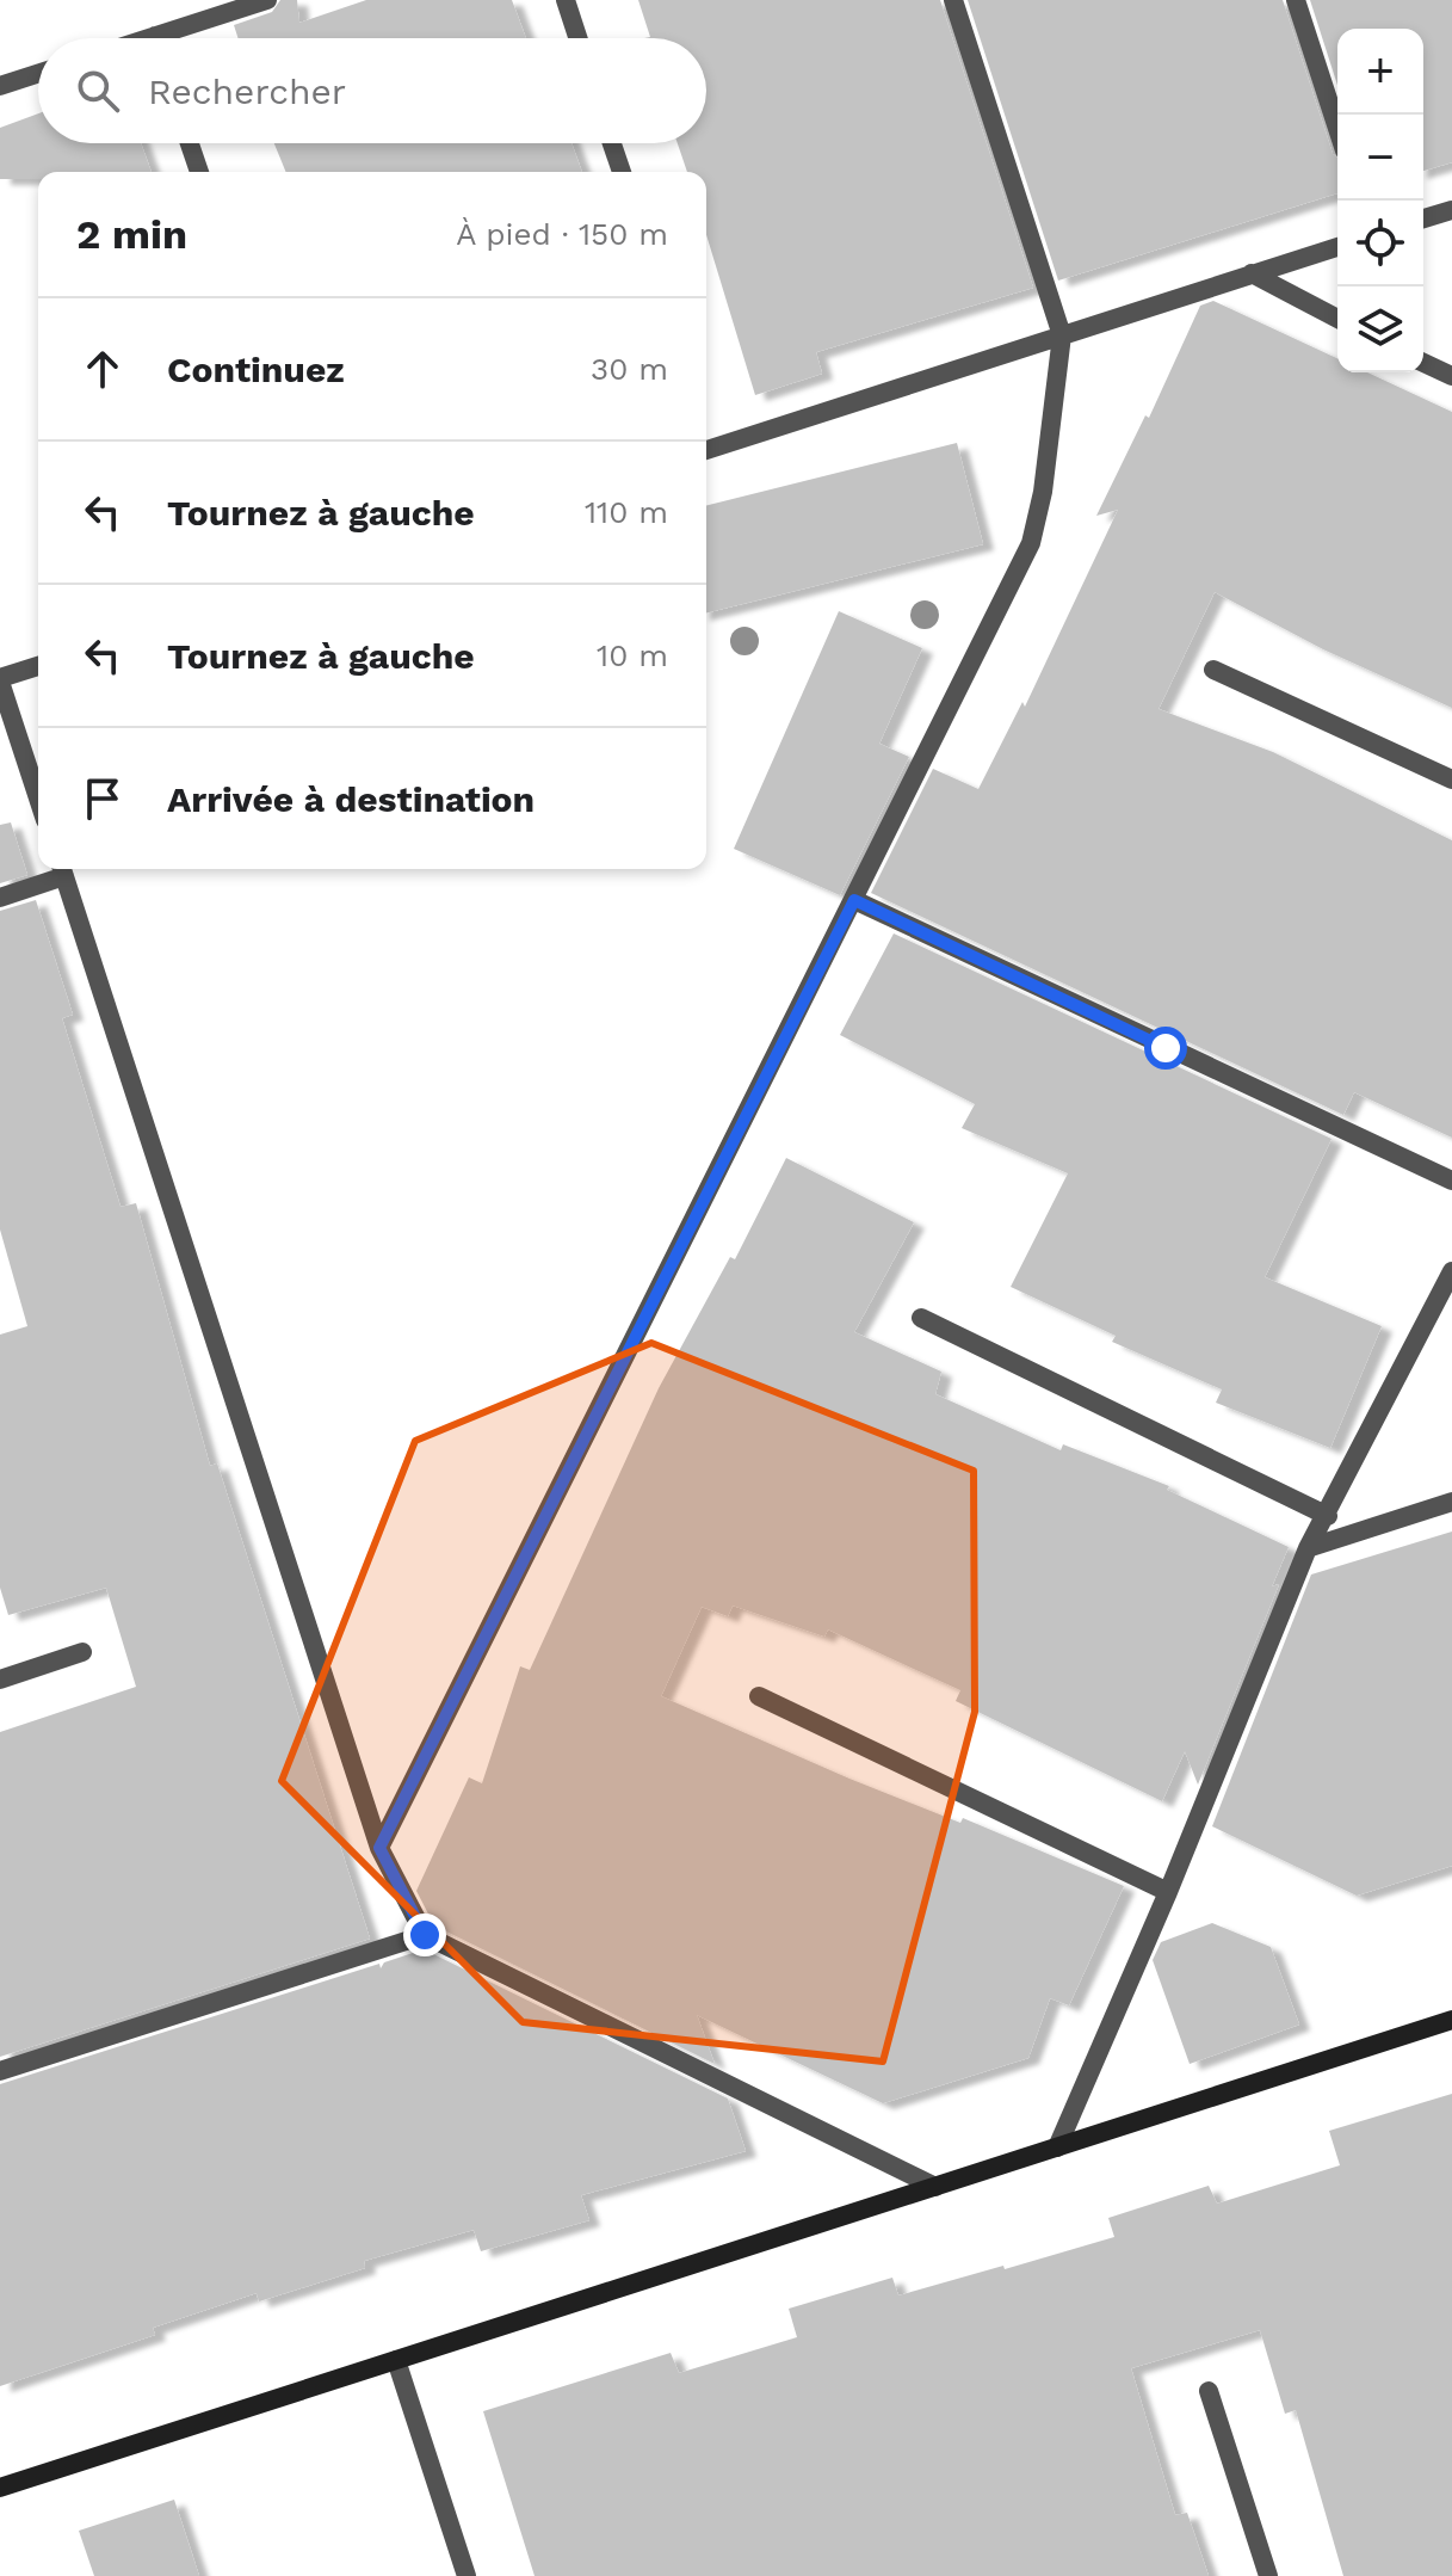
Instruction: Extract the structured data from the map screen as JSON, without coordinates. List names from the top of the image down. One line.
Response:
{"page":{"map_buttons":["+","−"],"search":"Rechercher","heading":["2 min","À pied · 150 m"],"list":[["Continuez","30 m"],["Tournez à gauche","110 m"],["Tournez à gauche","10 m"],"Arrivée à destination"]}}
